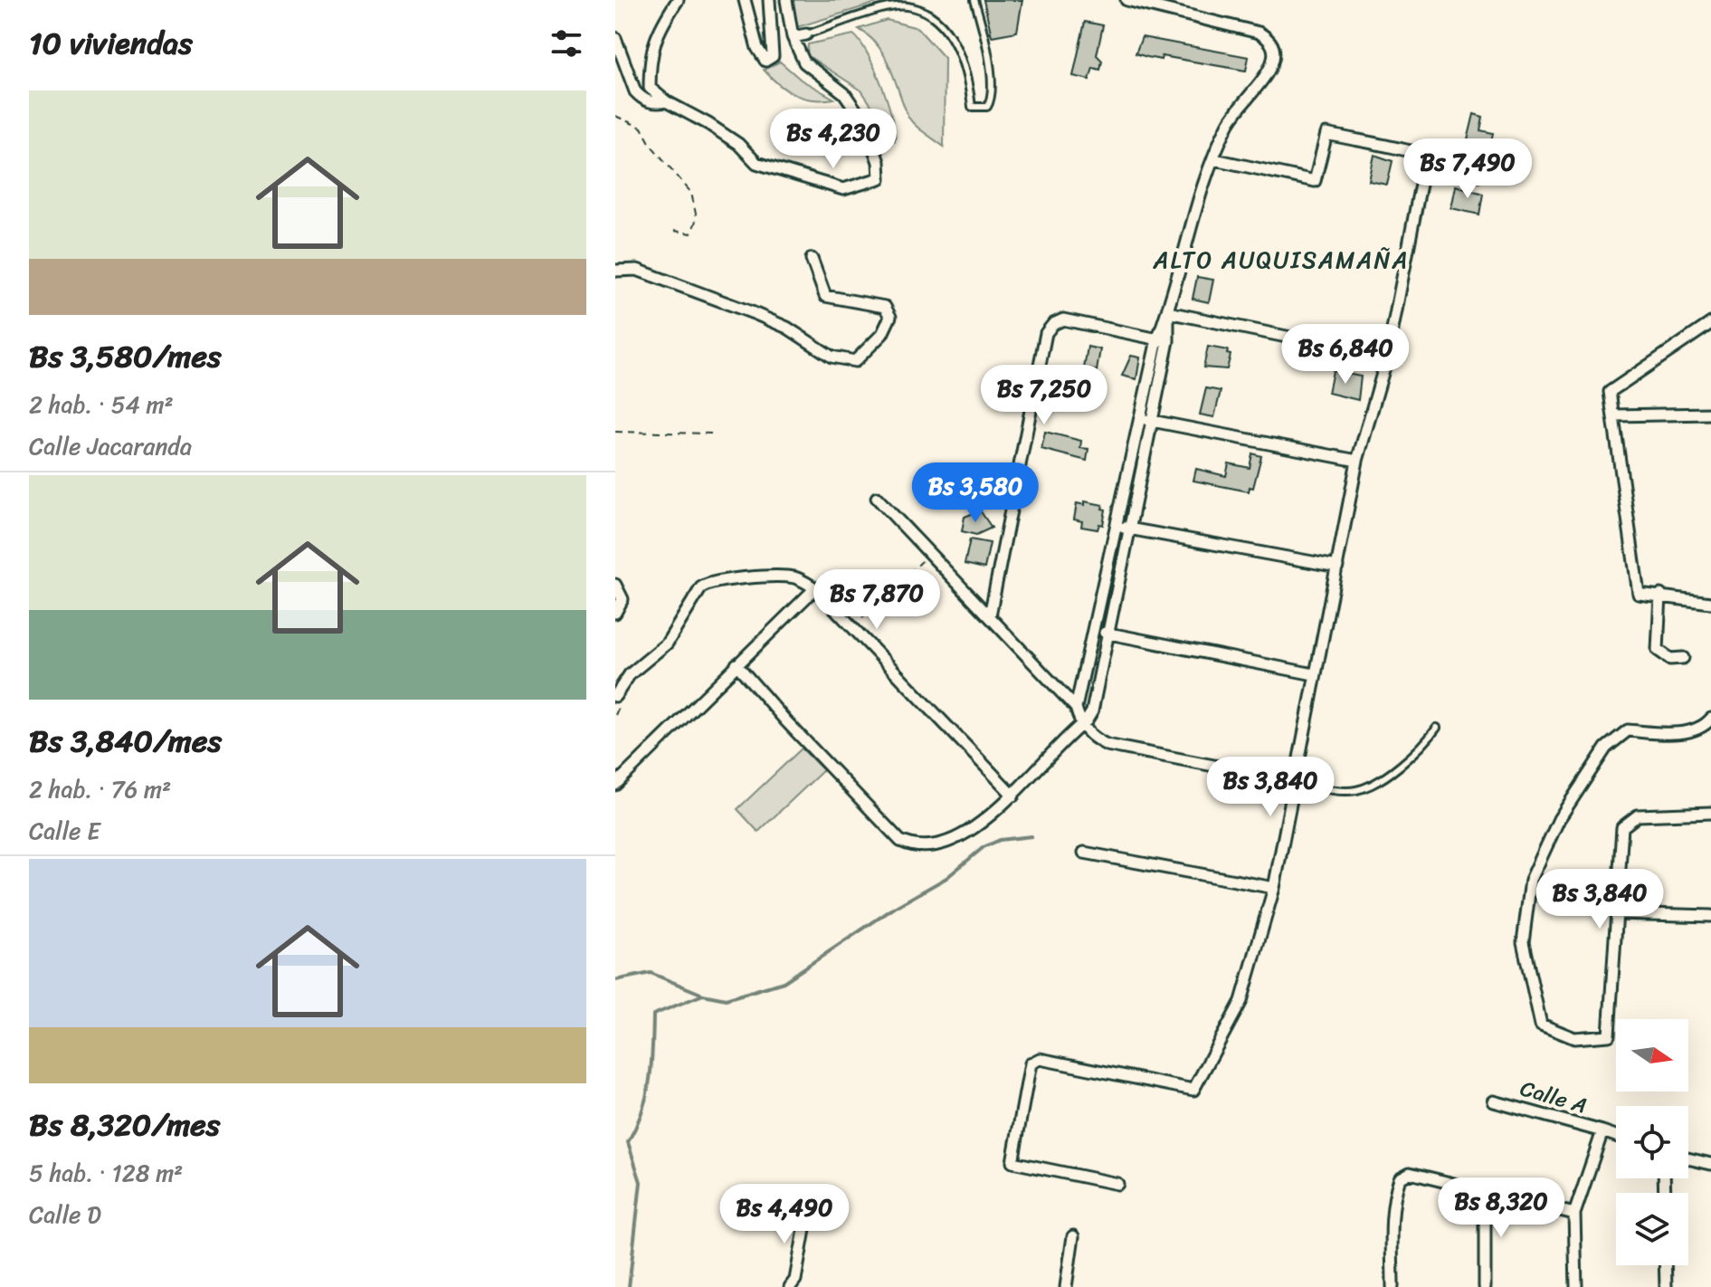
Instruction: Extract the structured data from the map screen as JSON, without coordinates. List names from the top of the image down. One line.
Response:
{"streets":{"street":["Calle A"]},"districts":["ALTO AUQUISAMAÑA"],"north":"right","page":{"heading":"10 viviendas","list":[{"name":"Bs 3,580/mes","note":"2 hab. · 54 m² · Calle Jacaranda"},{"name":"Bs 3,840/mes","note":"2 hab. · 76 m² · Calle E"},{"name":"Bs 8,320/mes","note":"5 hab. · 128 m² · Calle D"}],"price":["Bs 4,230","Bs 7,490","Bs 6,840","Bs 7,250","Bs 3,580","Bs 7,870","Bs 3,840","Bs 3,840","Bs 8,320","Bs 4,490"]}}
